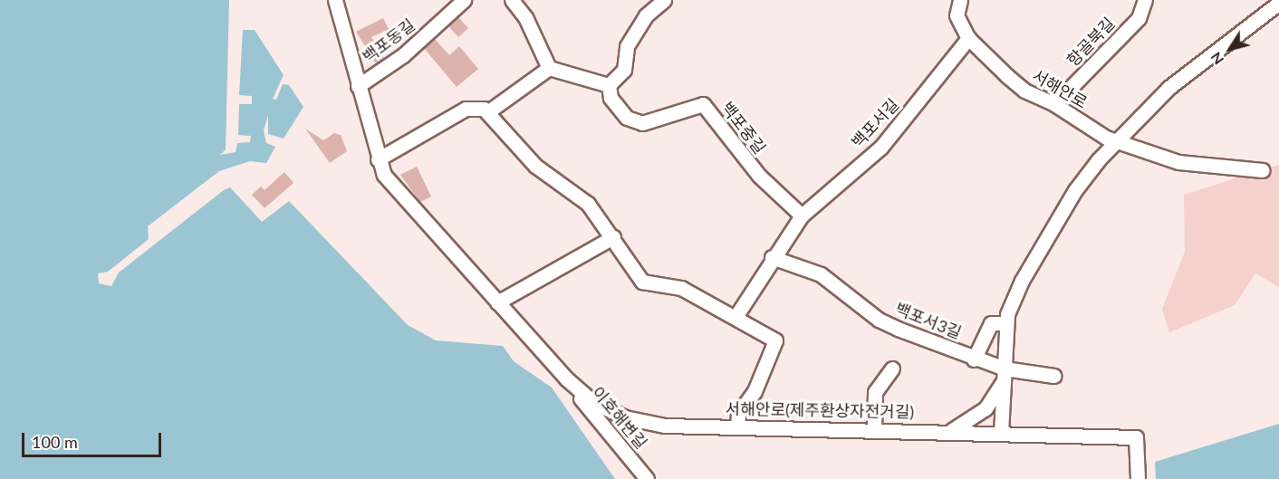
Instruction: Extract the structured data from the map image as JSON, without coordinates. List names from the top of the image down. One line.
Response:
{"streets":{"street":["백포동길","항골북길","서해안로","백포서길","백포중길","백포서3길","서해안로(제주환상자전거길)","이호해변길"]},"crossings":[["백포동길","서해안로(제주환상자전거길)"],["항골북길","서해안로"],["서해안로","백포서길"],["백포서길","백포중길"],["백포서길","백포서3길"],["서해안로(제주환상자전거길)","이호해변길"]],"scale_bar":"100 m","north":"bottom left"}
